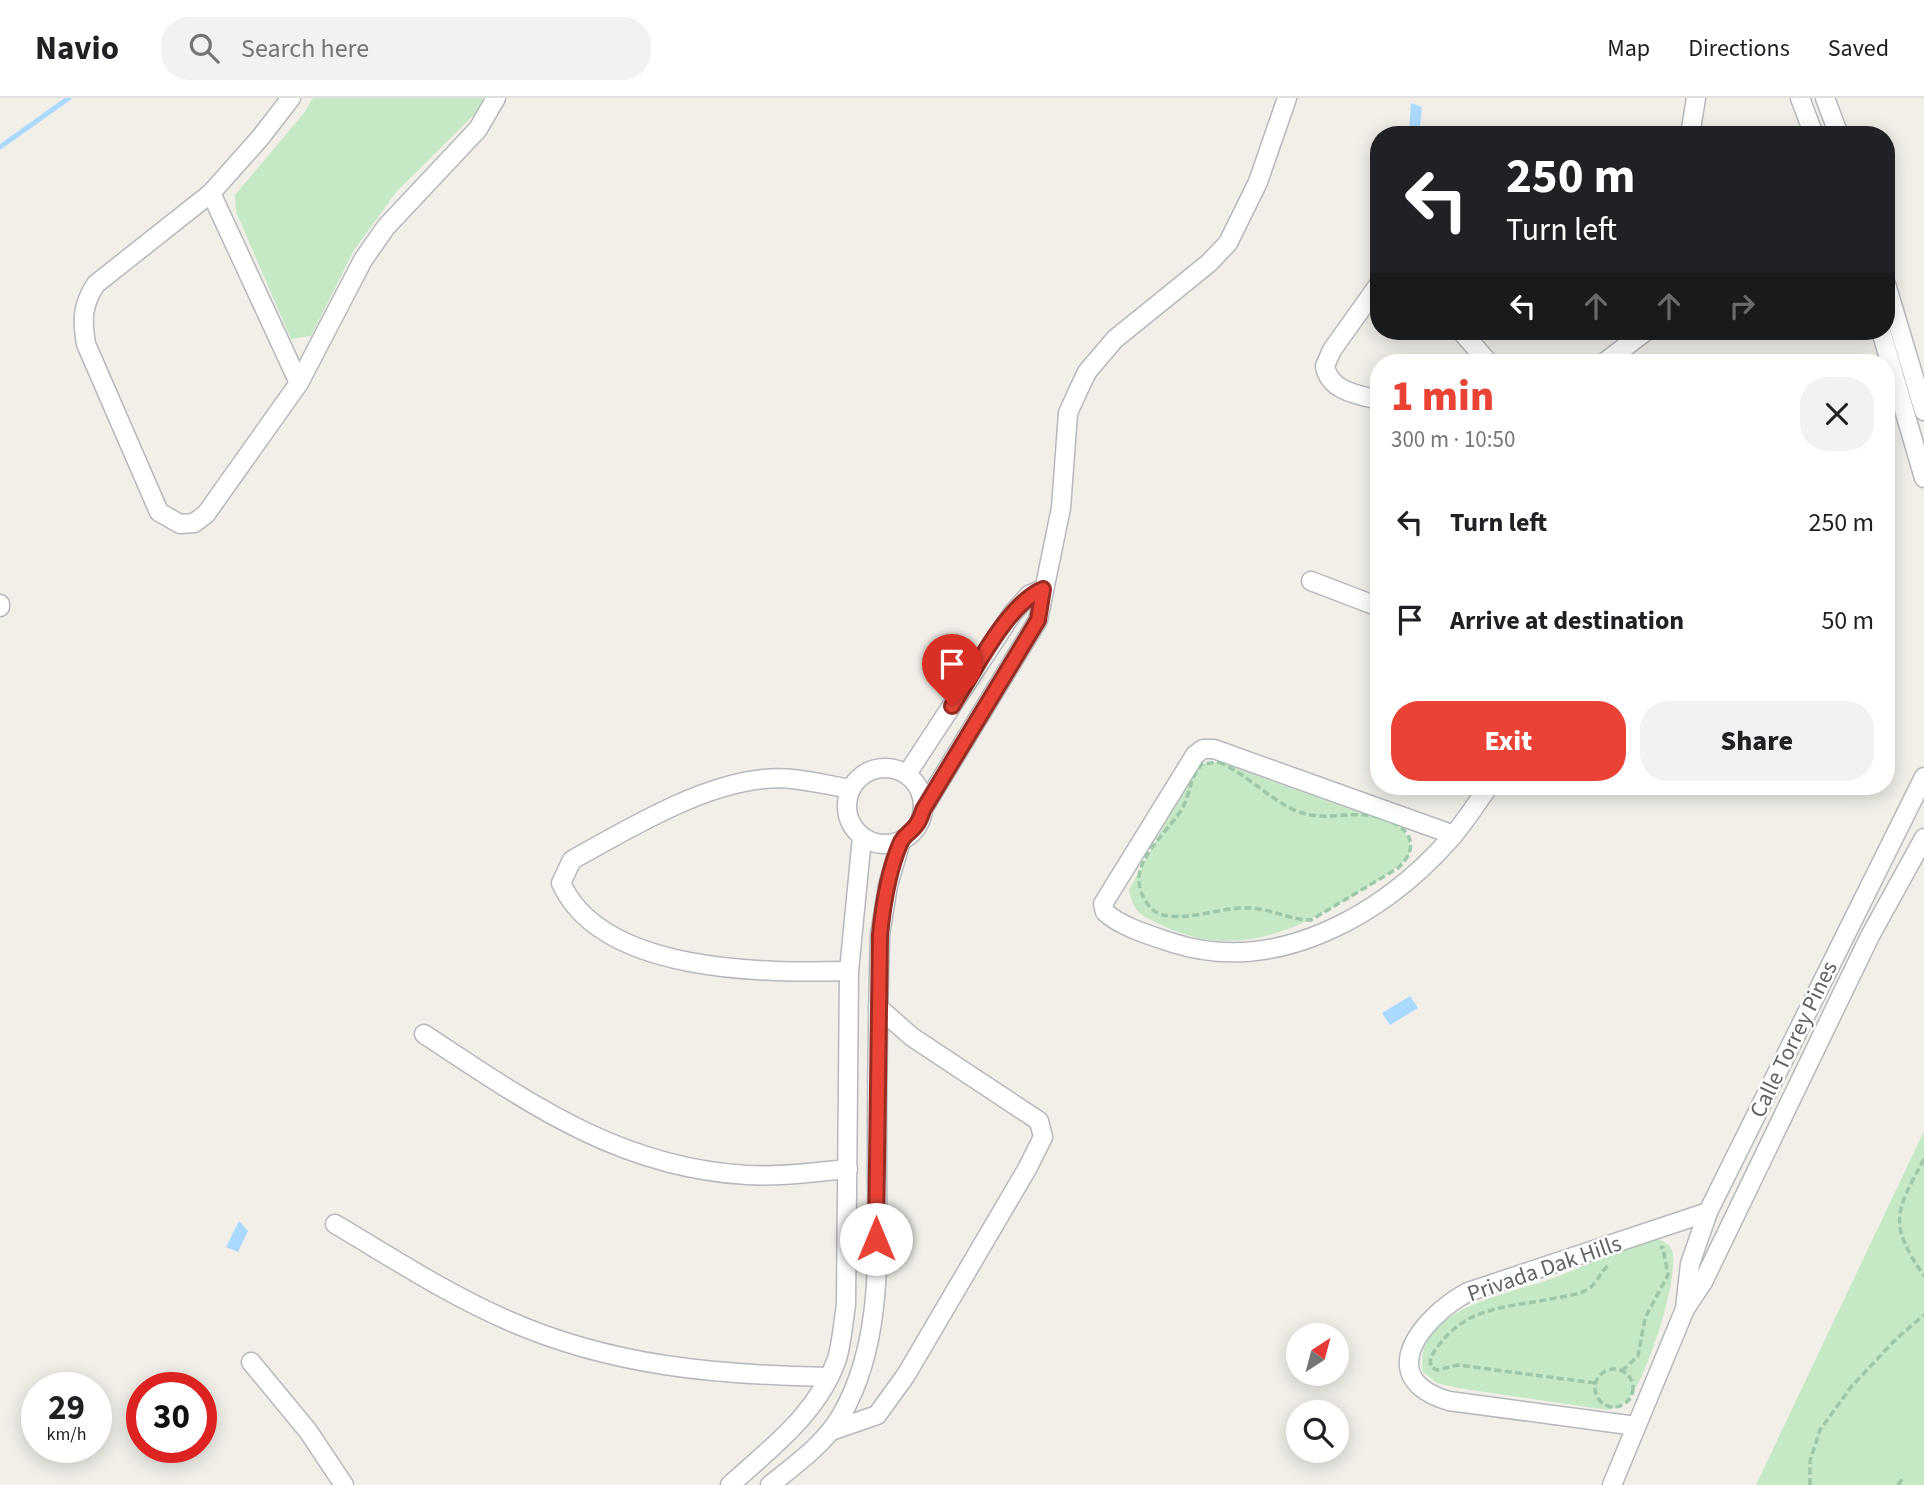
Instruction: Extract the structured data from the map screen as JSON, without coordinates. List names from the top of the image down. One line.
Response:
{"streets":{"street":["Calle Torrey Pines","Privada Dak Hills"]},"crossings":[["Calle Torrey Pines","Privada Dak Hills"]],"north":"top right","page":{"header":"Navio","search":"Search here","nav":["Map","Directions","Saved"],"turn":["250 m","Turn left"],"heading":["1 min","300 m · 10:50"],"list":[{"name":"Turn left","value":"250 m"},{"name":"Arrive at destination","value":"50 m"}],"buttons":["Exit","Share"],"speed":"29 km/h","limit":"30"}}
